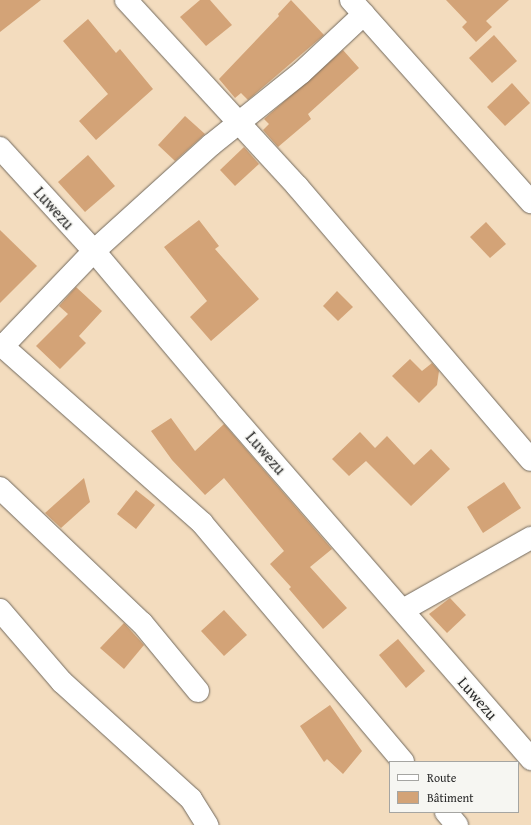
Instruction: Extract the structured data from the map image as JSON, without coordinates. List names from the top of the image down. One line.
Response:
{"streets":{"street":["Luwezu"]},"legend":["Route","Bâtiment"]}
